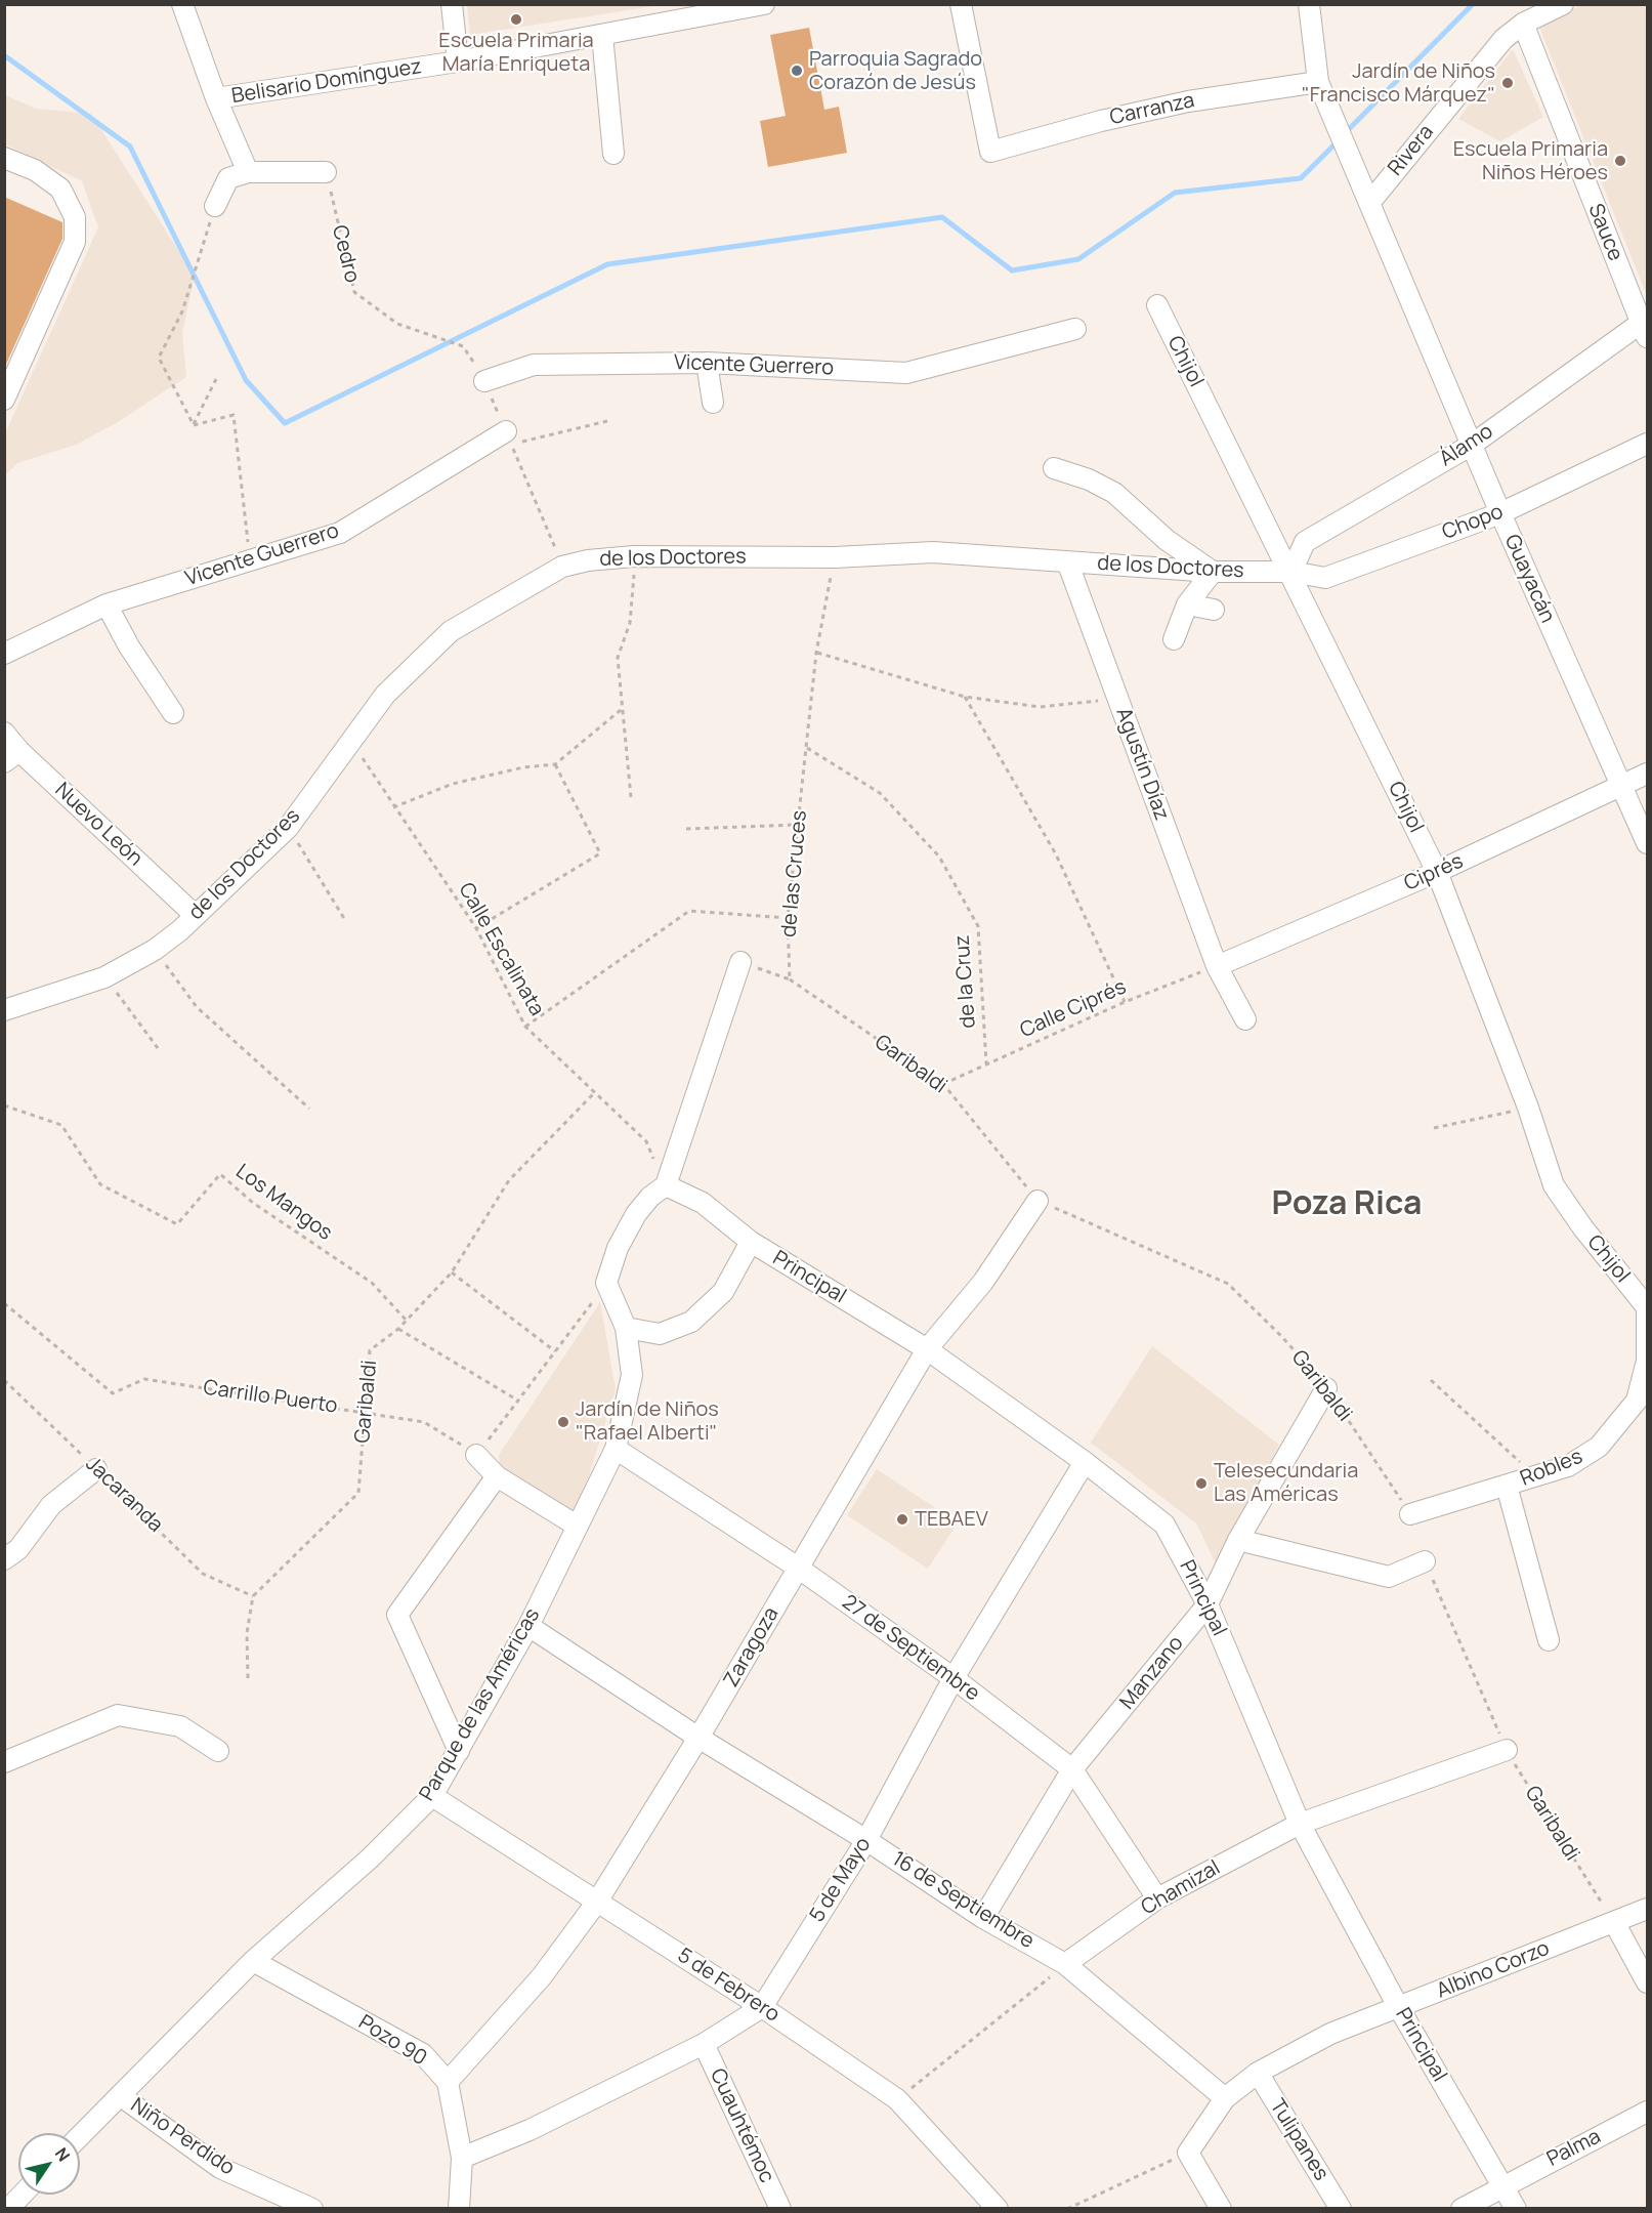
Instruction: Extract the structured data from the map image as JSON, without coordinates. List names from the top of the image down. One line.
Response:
{"streets":{"street":["Belisario Domínguez","Carranza","Rivera","Sauce","Chijol","Vicente Guerrero","Álamo","Chopo","de los Doctores","Guayacán","Agustín Díaz","Nuevo León","Ciprés","Principal","Robles","Zaragoza","27 de Septiembre","Manzano","Parque de las Américas","5 de Mayo","Chamizal","16 de Septiembre","Albino Corzo","5 de Febrero","Pozo 90","Cuauhtémoc","Niño Perdido","Tulipanes","Palma"],"path":["Cedro","de las Cruces","Calle Escalinata","de la Cruz","Calle Ciprés","Garibaldi","Los Mangos","Carrillo Puerto","Jacaranda"]},"crossings":[["Carranza","Guayacán"],["Rivera","Sauce"],["Rivera","Guayacán"],["Sauce","Álamo"],["Chijol","Álamo"],["Chijol","Chopo"],["Chijol","de los Doctores"],["Chijol","Ciprés"],["Chijol","Robles"],["Álamo","Chopo"],["Álamo","de los Doctores"],["Álamo","Guayacán"],["Chopo","de los Doctores"],["Chopo","Guayacán"],["de los Doctores","Agustín Díaz"],["de los Doctores","Nuevo León"],["de los Doctores","de las Cruces"],["de los Doctores","Calle Escalinata"],["Guayacán","Ciprés"],["Agustín Díaz","Ciprés"],["Agustín Díaz","Calle Ciprés"],["Ciprés","Calle Ciprés"],["de las Cruces","de la Cruz"],["de las Cruces","Garibaldi"],["Calle Escalinata","Garibaldi"],["Calle Escalinata","Principal"],["Calle Escalinata","Parque de las Américas"],["de la Cruz","Calle Ciprés"],["Calle Ciprés","Garibaldi"],["Garibaldi","Los Mangos"],["Garibaldi","Carrillo Puerto"],["Garibaldi","Robles"],["Garibaldi","Jacaranda"],["Garibaldi","Zaragoza"],["Garibaldi","Manzano"],["Garibaldi","Chamizal"],["Garibaldi","Albino Corzo"],["Principal","Zaragoza"],["Principal","Manzano"],["Principal","Parque de las Américas"],["Principal","5 de Mayo"],["Principal","Chamizal"],["Principal","Albino Corzo"],["Principal","Palma"],["Zaragoza","27 de Septiembre"],["Zaragoza","16 de Septiembre"],["Zaragoza","5 de Febrero"],["Zaragoza","Pozo 90"],["27 de Septiembre","Manzano"],["27 de Septiembre","Parque de las Américas"],["27 de Septiembre","5 de Mayo"],["27 de Septiembre","Chamizal"],["Manzano","16 de Septiembre"],["Parque de las Américas","16 de Septiembre"],["Parque de las Américas","5 de Febrero"],["Parque de las Américas","Pozo 90"],["Parque de las Américas","Niño Perdido"],["5 de Mayo","16 de Septiembre"],["5 de Mayo","5 de Febrero"],["5 de Mayo","Cuauhtémoc"],["Chamizal","16 de Septiembre"],["16 de Septiembre","Albino Corzo"],["Albino Corzo","Tulipanes"]],"districts":["Poza Rica"],"places":["Escuela Primaria María Enriqueta","Parroquia Sagrado Corazón de Jesús","Jardín de Niños \"Francisco Márquez\"","Escuela Primaria Niños Héroes","Jardín de Niños \"Rafael Alberti\"","Telesecundaria Las Américas","TEBAEV"],"north":"top right"}
